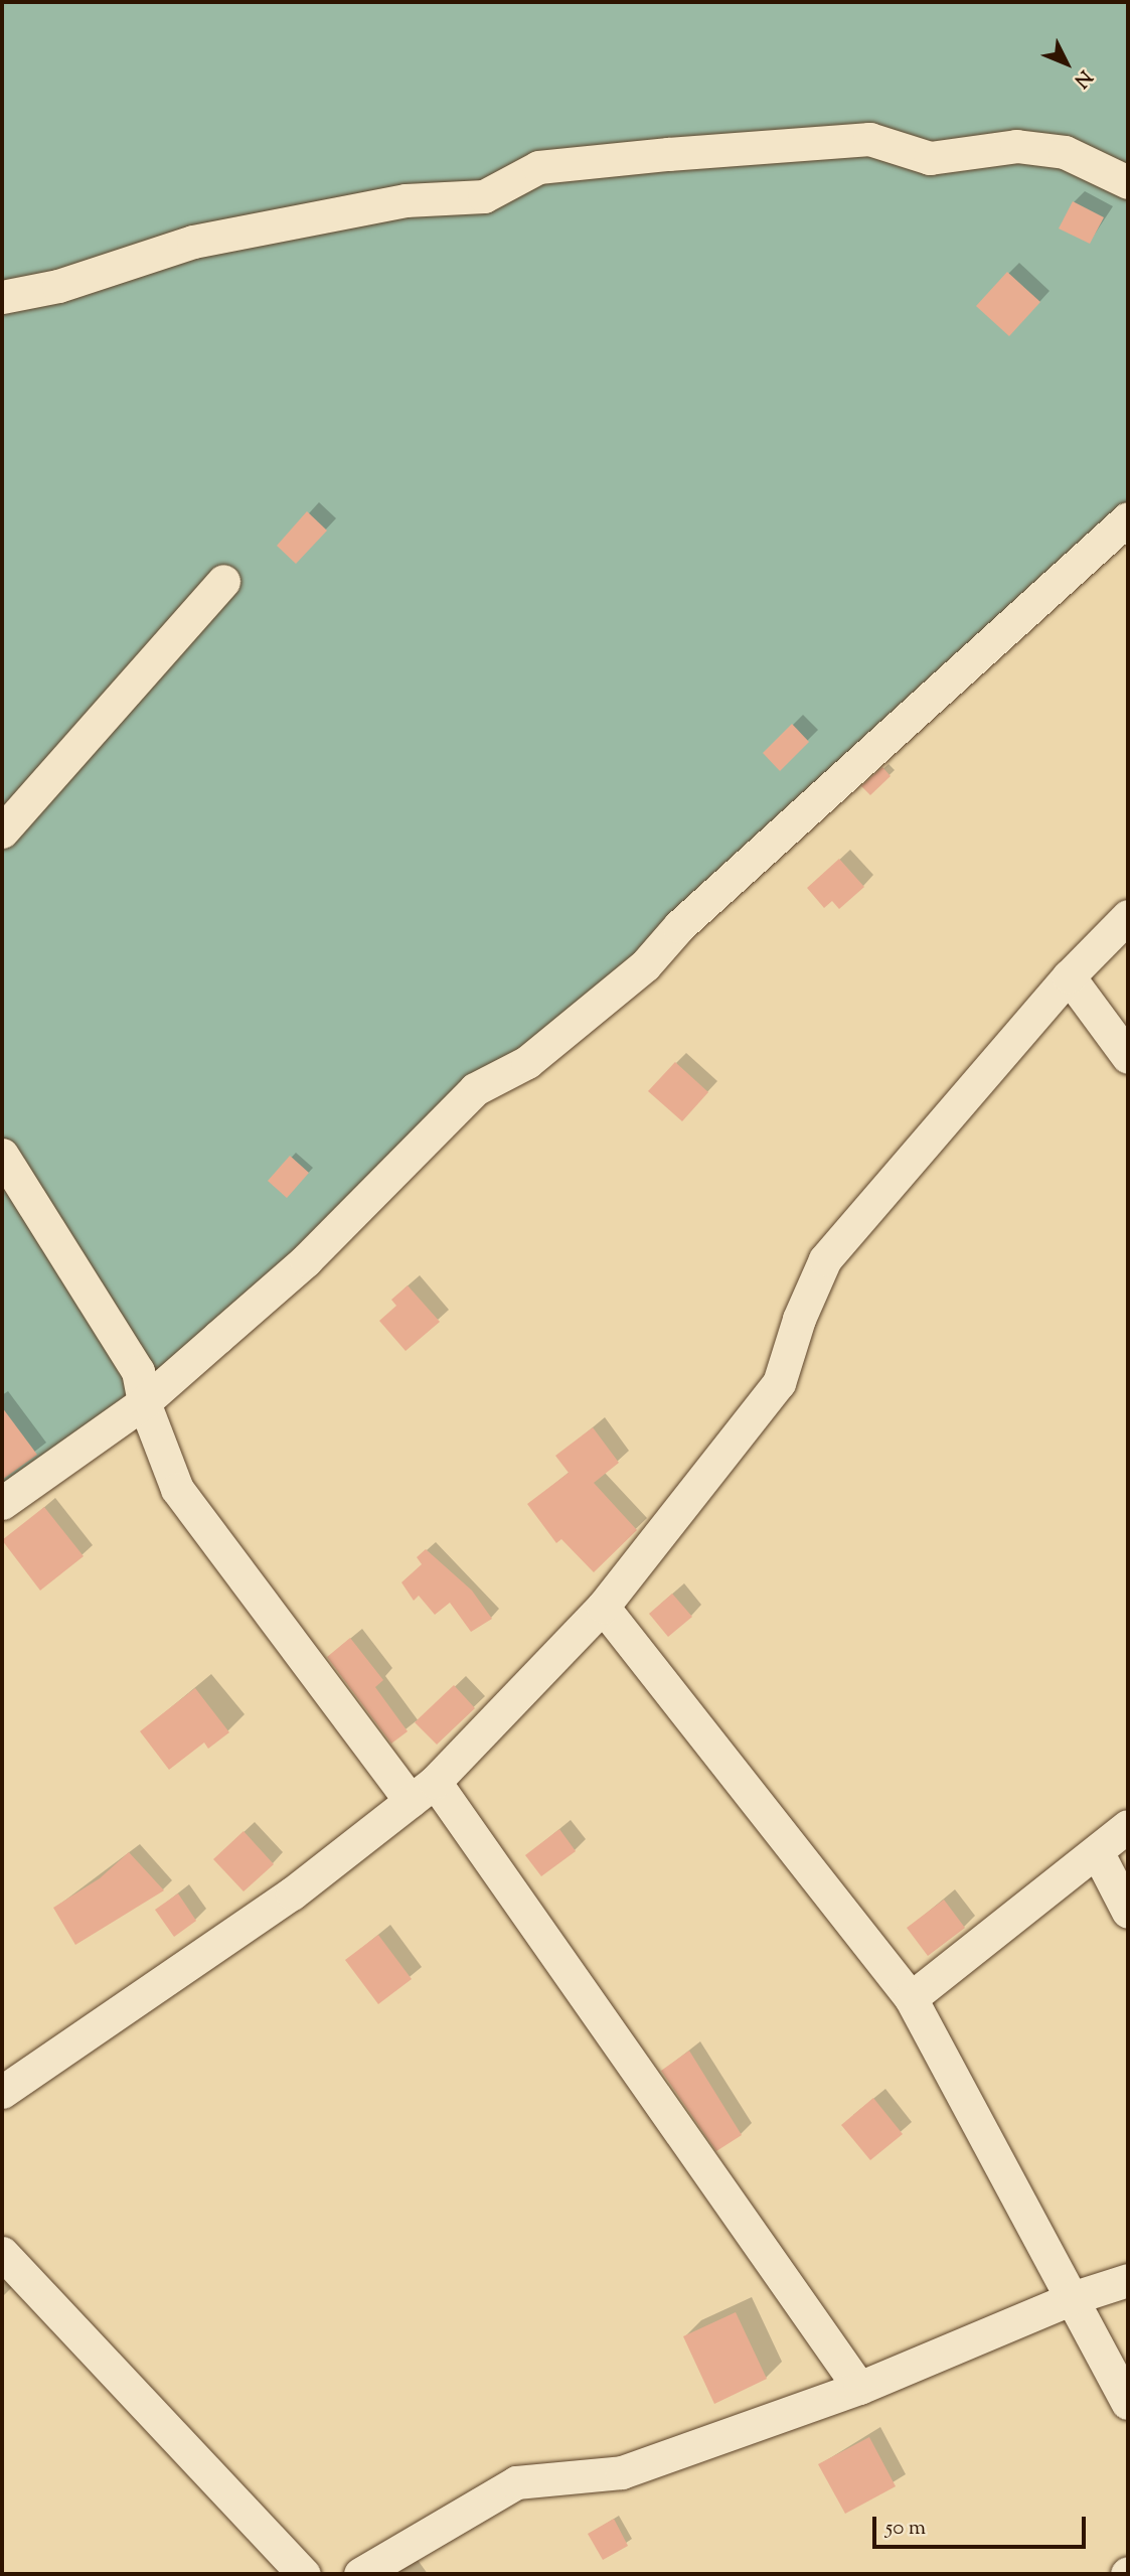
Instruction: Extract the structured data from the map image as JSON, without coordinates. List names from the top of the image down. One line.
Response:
{"scale_bar":"50 m","north":"bottom right"}
